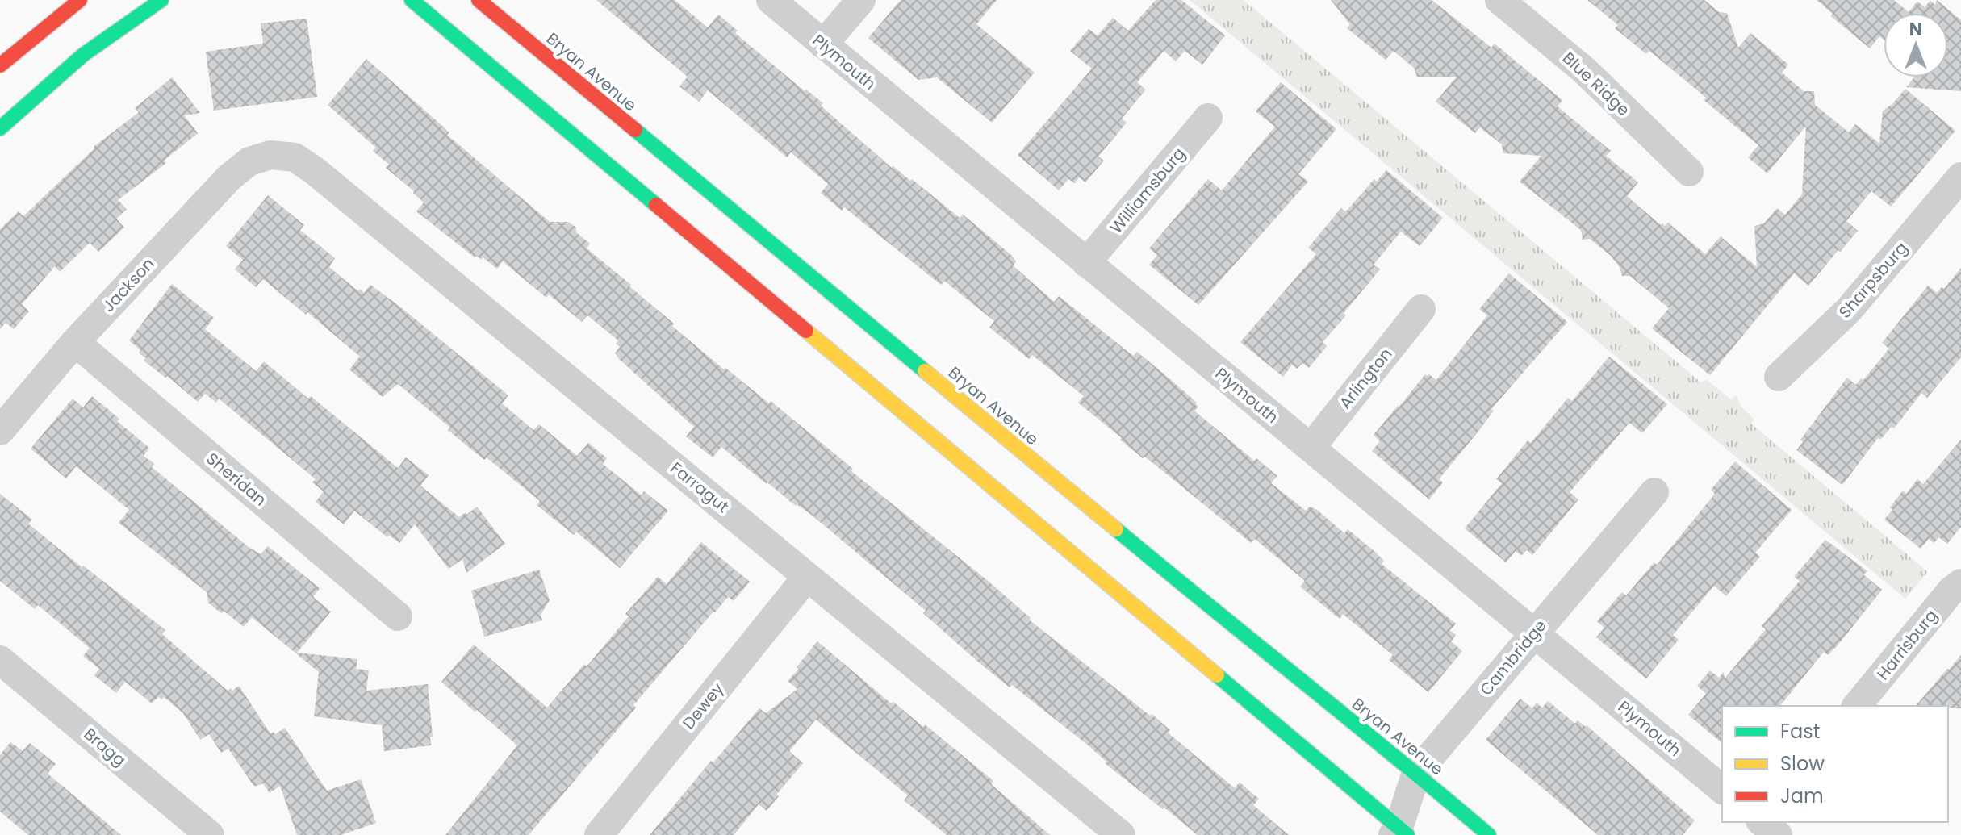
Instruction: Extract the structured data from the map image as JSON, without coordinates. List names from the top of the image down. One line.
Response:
{"streets":{"main road":["Bryan Avenue"],"street":["Plymouth","Blue Ridge","Williamsburg","Sharpsburg","Jackson","Arlington","Sheridan","Farragut","Harrisburg","Cambridge","Dewey","Bragg"]},"crossings":[["Plymouth","Williamsburg"],["Plymouth","Arlington"],["Plymouth","Cambridge"],["Bryan Avenue","Cambridge"],["Jackson","Sheridan"],["Jackson","Farragut"],["Farragut","Dewey"]],"legend":["Fast","Slow","Jam"],"north":"top"}
